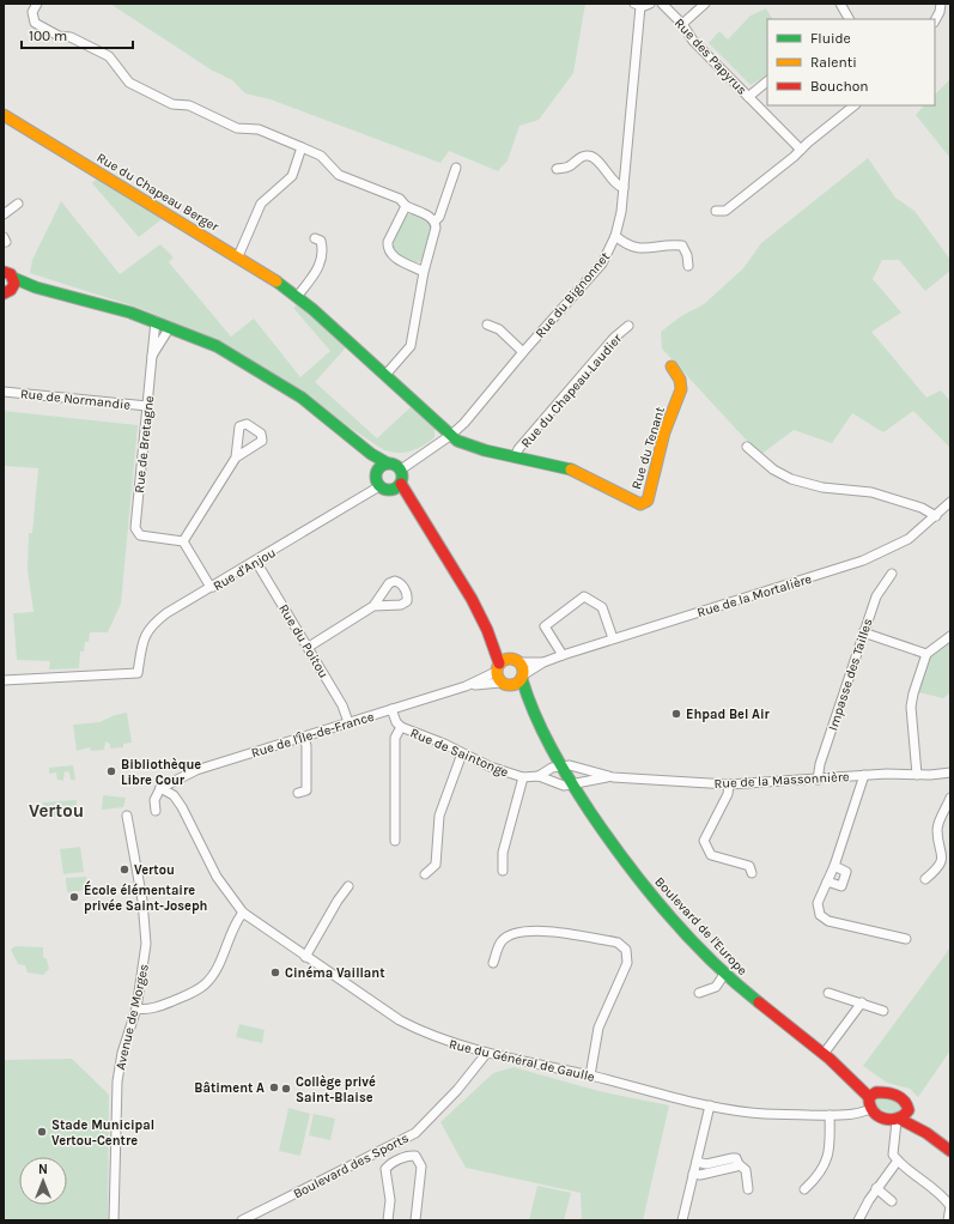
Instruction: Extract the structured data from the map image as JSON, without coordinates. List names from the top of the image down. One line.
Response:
{"streets":{"street":["Rue des Papyrus","Rue du Chapeau Berger","Rue du Bignonnet","Rue du Chapeau Laudier","Rue de Normandie","Rue de Bretagne","Rue du Tenant","Rue d'Anjou","Rue de la Mortalière","Rue du Poitou","Impasse des Tailles","Rue de l'Île-de-France","Rue de Saintonge","Rue de la Massonnière","Boulevard de l'Europe","Avenue de Morges","Rue du Général de Gaulle","Boulevard des Sports"]},"crossings":[["Rue du Chapeau Berger","Rue du Bignonnet"],["Rue du Chapeau Berger","Rue du Tenant"],["Rue du Bignonnet","Rue du Tenant"],["Rue du Bignonnet","Rue d'Anjou"],["Rue du Chapeau Laudier","Rue du Tenant"],["Rue de Normandie","Rue de Bretagne"],["Rue d'Anjou","Rue du Poitou"],["Rue de la Mortalière","Boulevard de l'Europe"],["Rue du Poitou","Rue de l'Île-de-France"],["Impasse des Tailles","Rue de la Massonnière"],["Rue de l'Île-de-France","Rue de Saintonge"],["Rue de l'Île-de-France","Boulevard de l'Europe"],["Rue de l'Île-de-France","Rue du Général de Gaulle"],["Rue de Saintonge","Rue de la Massonnière"],["Rue de Saintonge","Boulevard de l'Europe"],["Rue de la Massonnière","Boulevard de l'Europe"],["Rue du Général de Gaulle","Boulevard des Sports"]],"districts":["Vertou"],"places":["Ehpad Bel Air","Bibliothèque Libre Cour","Vertou","École élémentaire privée Saint-Joseph","Cinéma Vaillant","Bâtiment A","Collège privé Saint-Blaise","Stade Municipal Vertou-Centre"],"legend":["Fluide","Ralenti","Bouchon"],"scale_bar":"100 m","north":"top"}
